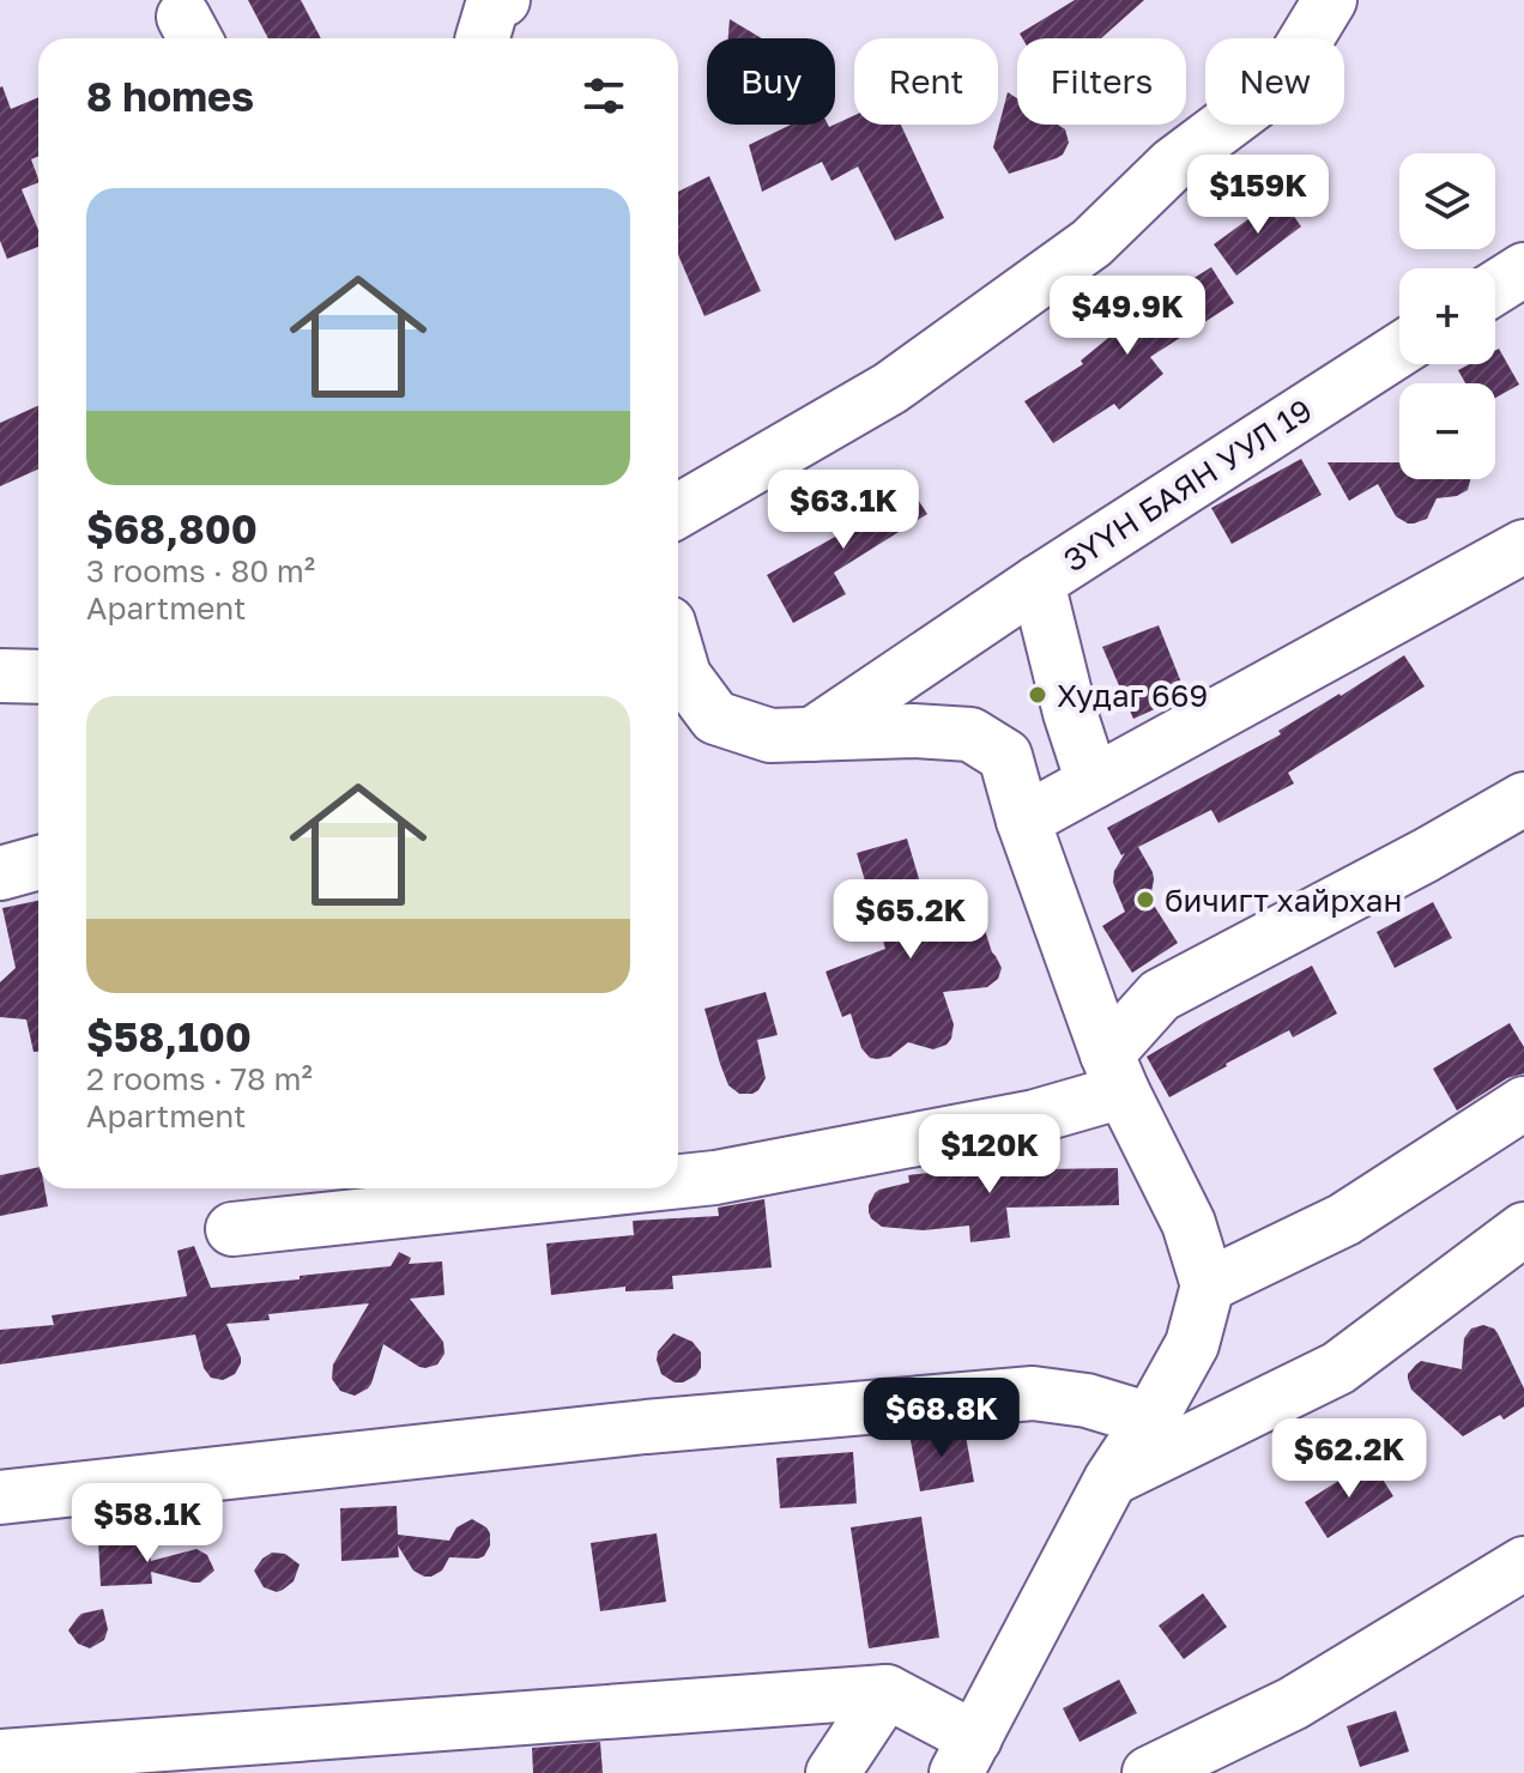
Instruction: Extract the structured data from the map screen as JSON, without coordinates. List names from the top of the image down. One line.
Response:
{"streets":{"street":["ЗҮҮН БАЯН УУЛ 19"]},"places":["Худаг 669","бичигт хайрхан"],"page":{"chip":["Buy","Rent","Filters","New"],"heading":"8 homes","map_buttons":["+","−"],"list":[{"name":"$68,800","note":"3 rooms · 80 m² · Apartment"},{"name":"$58,100","note":"2 rooms · 78 m² · Apartment"}],"price":["$159K","$49.9K","$63.1K","$65.2K","$120K","$68.8K","$62.2K","$58.1K"]}}
